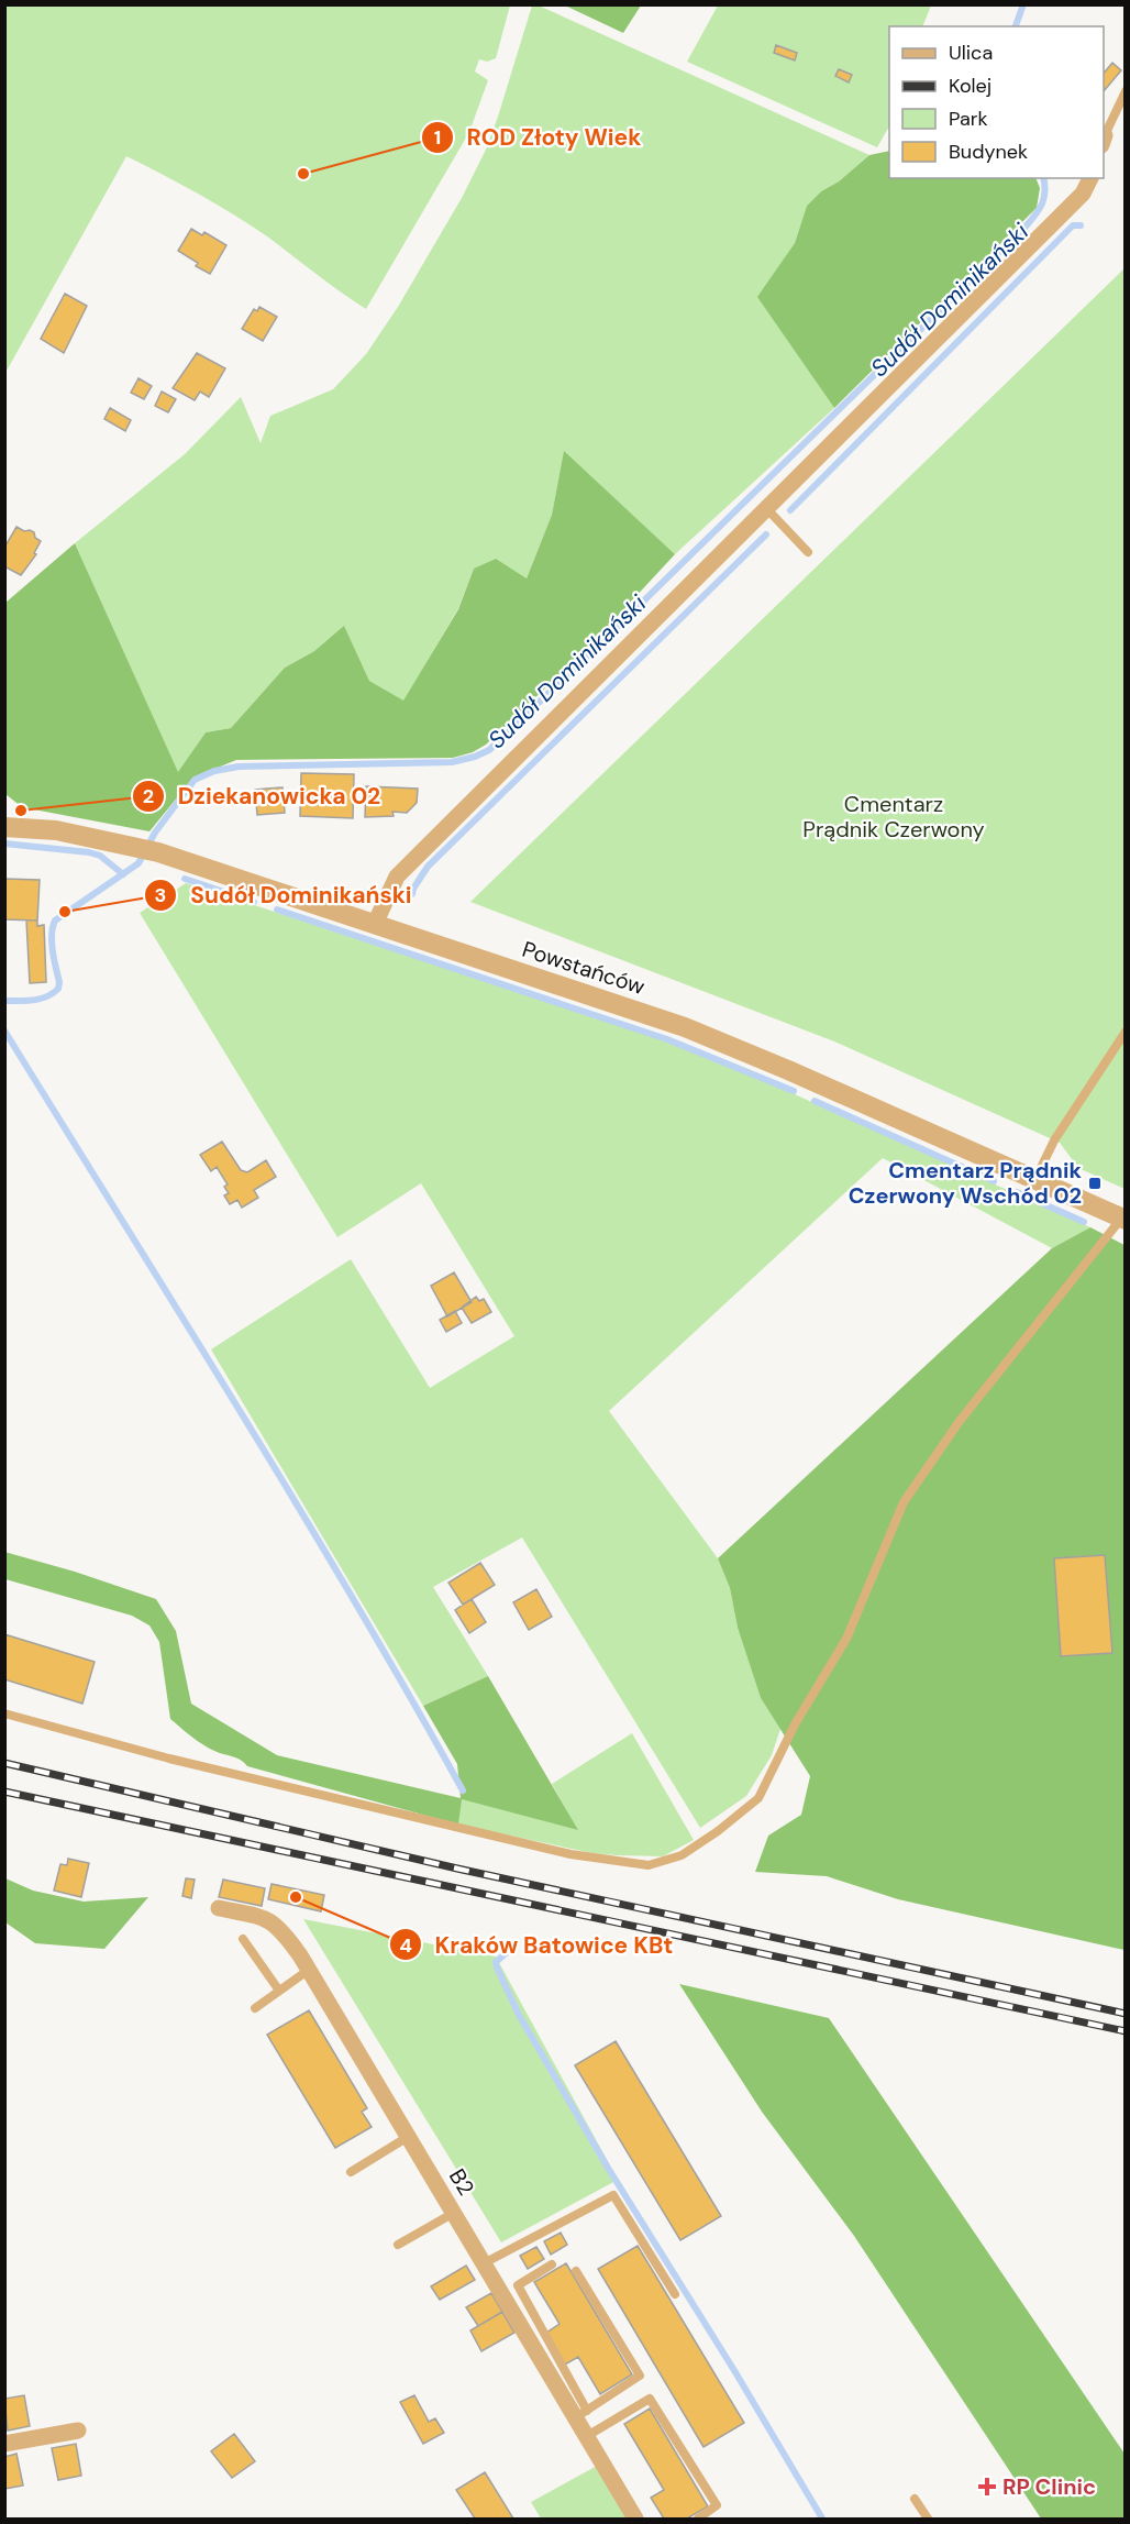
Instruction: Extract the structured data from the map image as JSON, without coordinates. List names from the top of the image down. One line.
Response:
{"streets":{"street":["Powstańców","B2"]},"water":["Sudół Dominikański"],"parks":["Cmentarz Prądnik Czerwony"],"places":{"other":["ROD Złoty Wiek","Dziekanowicka 02","Sudół Dominikański","Kraków Batowice KBt"],"transit":["Cmentarz Prądnik Czerwony Wschód 02"],"health":["RP Clinic"]},"legend":["Ulica","Kolej","Park","Budynek"]}
